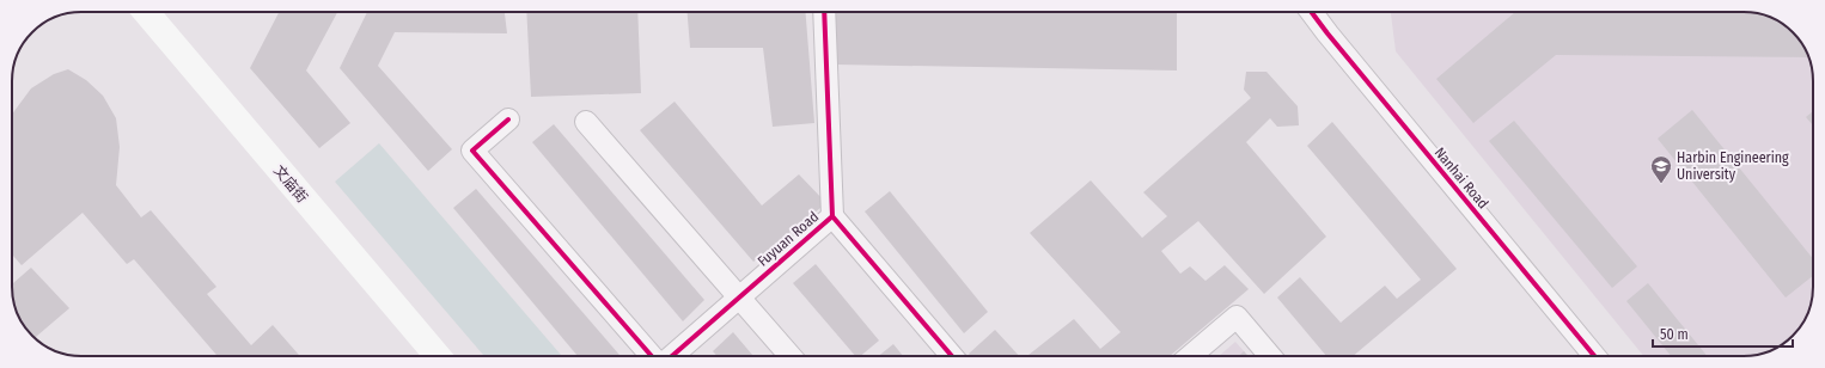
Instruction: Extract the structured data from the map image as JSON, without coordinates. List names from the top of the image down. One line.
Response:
{"streets":{"main road":["文庙街"],"street":["Nanhai Road","Fuyuan Road"]},"places":{"school or university":["Harbin Engineering University"]},"scale_bar":"50 m"}
